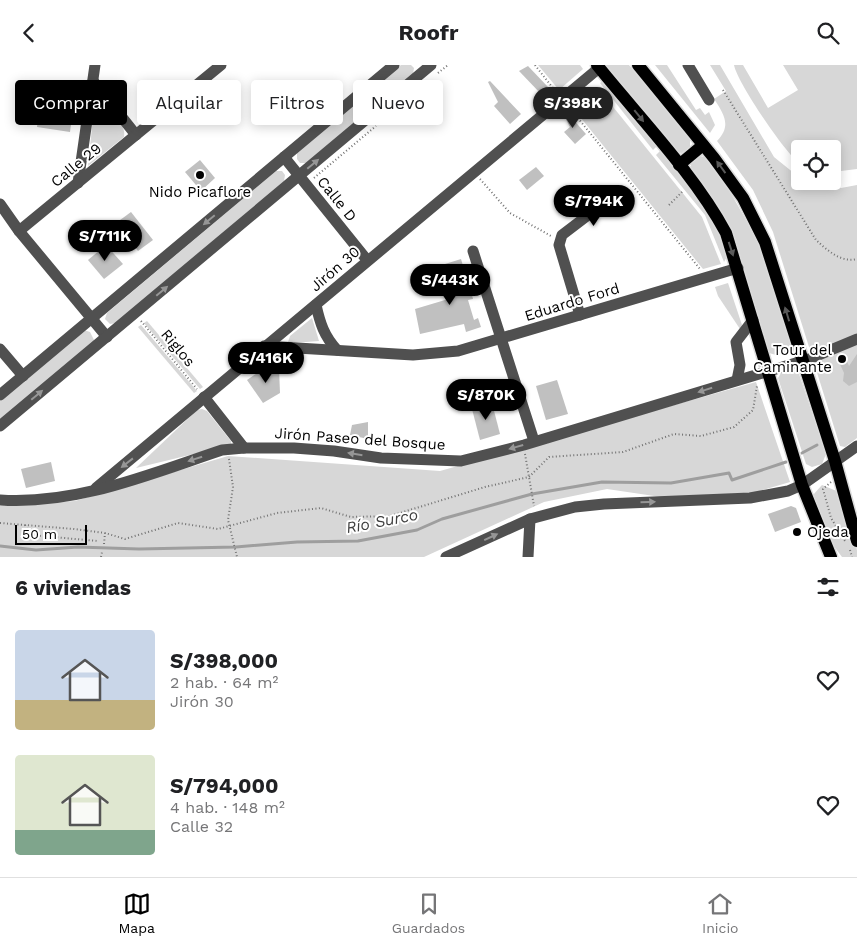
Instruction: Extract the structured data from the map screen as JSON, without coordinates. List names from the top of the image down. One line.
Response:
{"streets":{"street":["Calle 29","Calle D","Jirón 30","Eduardo Ford","Jirón Paseo del Bosque"],"path":["Riglos"]},"crossings":[["Calle D","Jirón 30"],["Jirón 30","Eduardo Ford"],["Jirón 30","Riglos"],["Jirón 30","Jirón Paseo del Bosque"]],"water":["Río Surco"],"places":["Nido Picaflore","Tour del Caminante","Ojeda"],"scale_bar":"50 m","page":{"header":"Roofr","chip":["Comprar","Alquilar","Filtros","Nuevo"],"price":["S/398K","S/794K","S/711K","S/443K","S/416K","S/870K"],"scale":"50 m","heading":"6 viviendas","list":[{"name":"S/398,000","note":"2 hab. · 64 m² · Jirón 30"},{"name":"S/794,000","note":"4 hab. · 148 m² · Calle 32"}],"tabs":["Mapa","Guardados","Inicio"]}}
